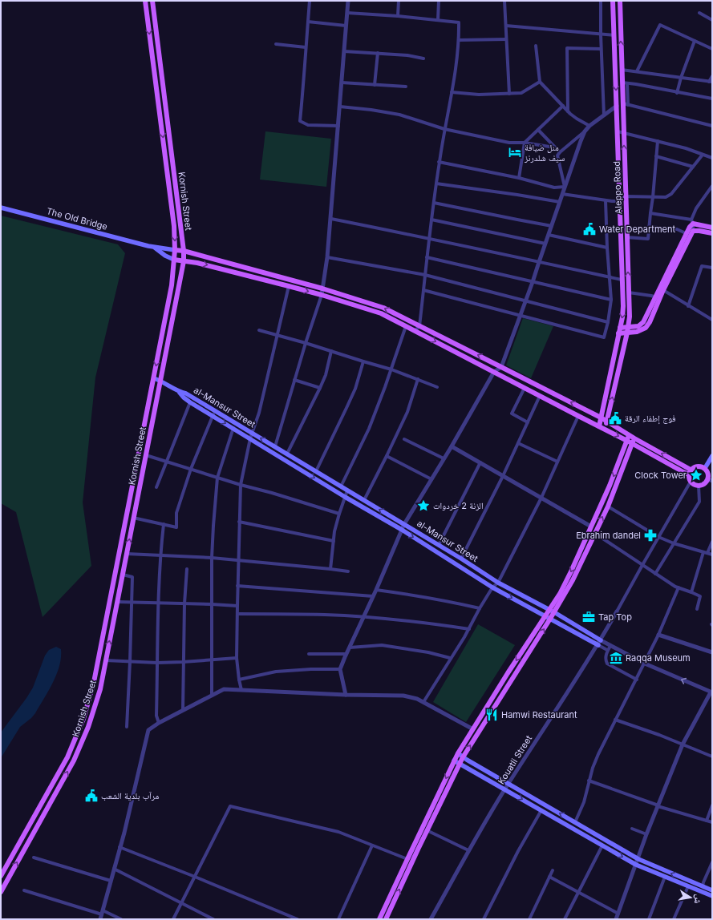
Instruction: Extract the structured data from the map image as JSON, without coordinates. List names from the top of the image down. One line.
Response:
{"streets":{"main road":["Aleppo Road","Kornish Street","The Old Bridge","al-Mansur Street"],"street":["Kouatli Street"]},"crossings":[["Kornish Street","The Old Bridge"],["Kornish Street","al-Mansur Street"],["al-Mansur Street","Kouatli Street"]],"places":{"hotel":["منل ضيافة سيف شلدرنز"],"public building":["Water Department","فوج إطفاء الرقة","مرآب بلدية الشعب"],"place":["Clock Tower","الزنة 2 خردوات"],"pharmacy":["Ebrahim dandel"],"office":["Tap Top"],"museum":["Raqqa Museum"],"restaurant":["Hamwi Restaurant"]},"north":"right"}
